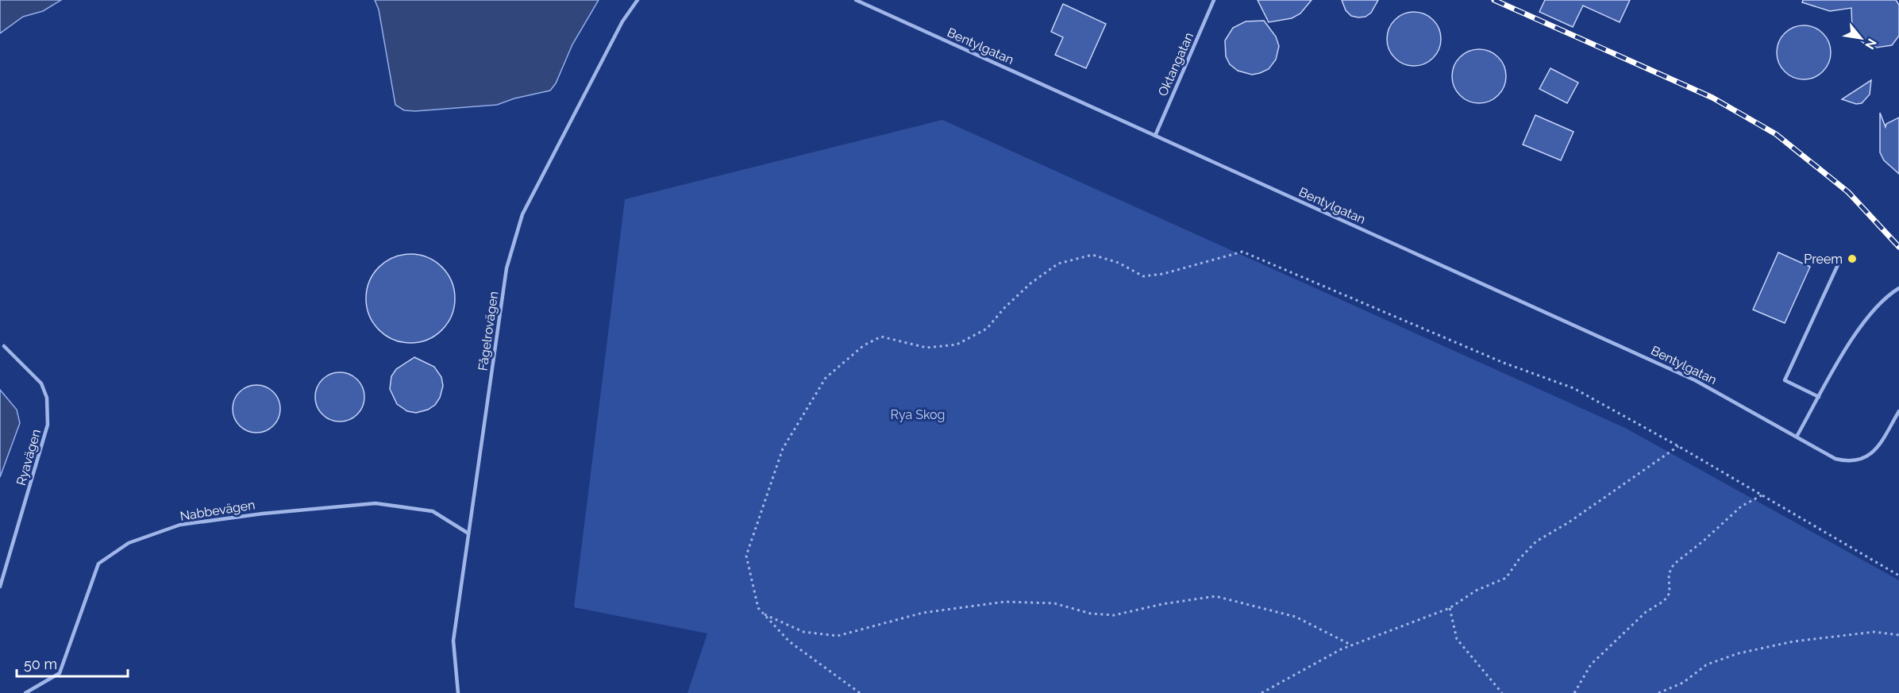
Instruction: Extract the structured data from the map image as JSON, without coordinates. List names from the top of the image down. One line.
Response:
{"streets":{"lane":["Bentylgatan","Oktangatan","Fågelrovägen","Ryavägen","Nabbevägen"]},"crossings":[["Bentylgatan","Oktangatan"],["Fågelrovägen","Nabbevägen"]],"parks":["Rya Skog"],"places":["Preem"],"scale_bar":"50 m","north":"bottom right"}
